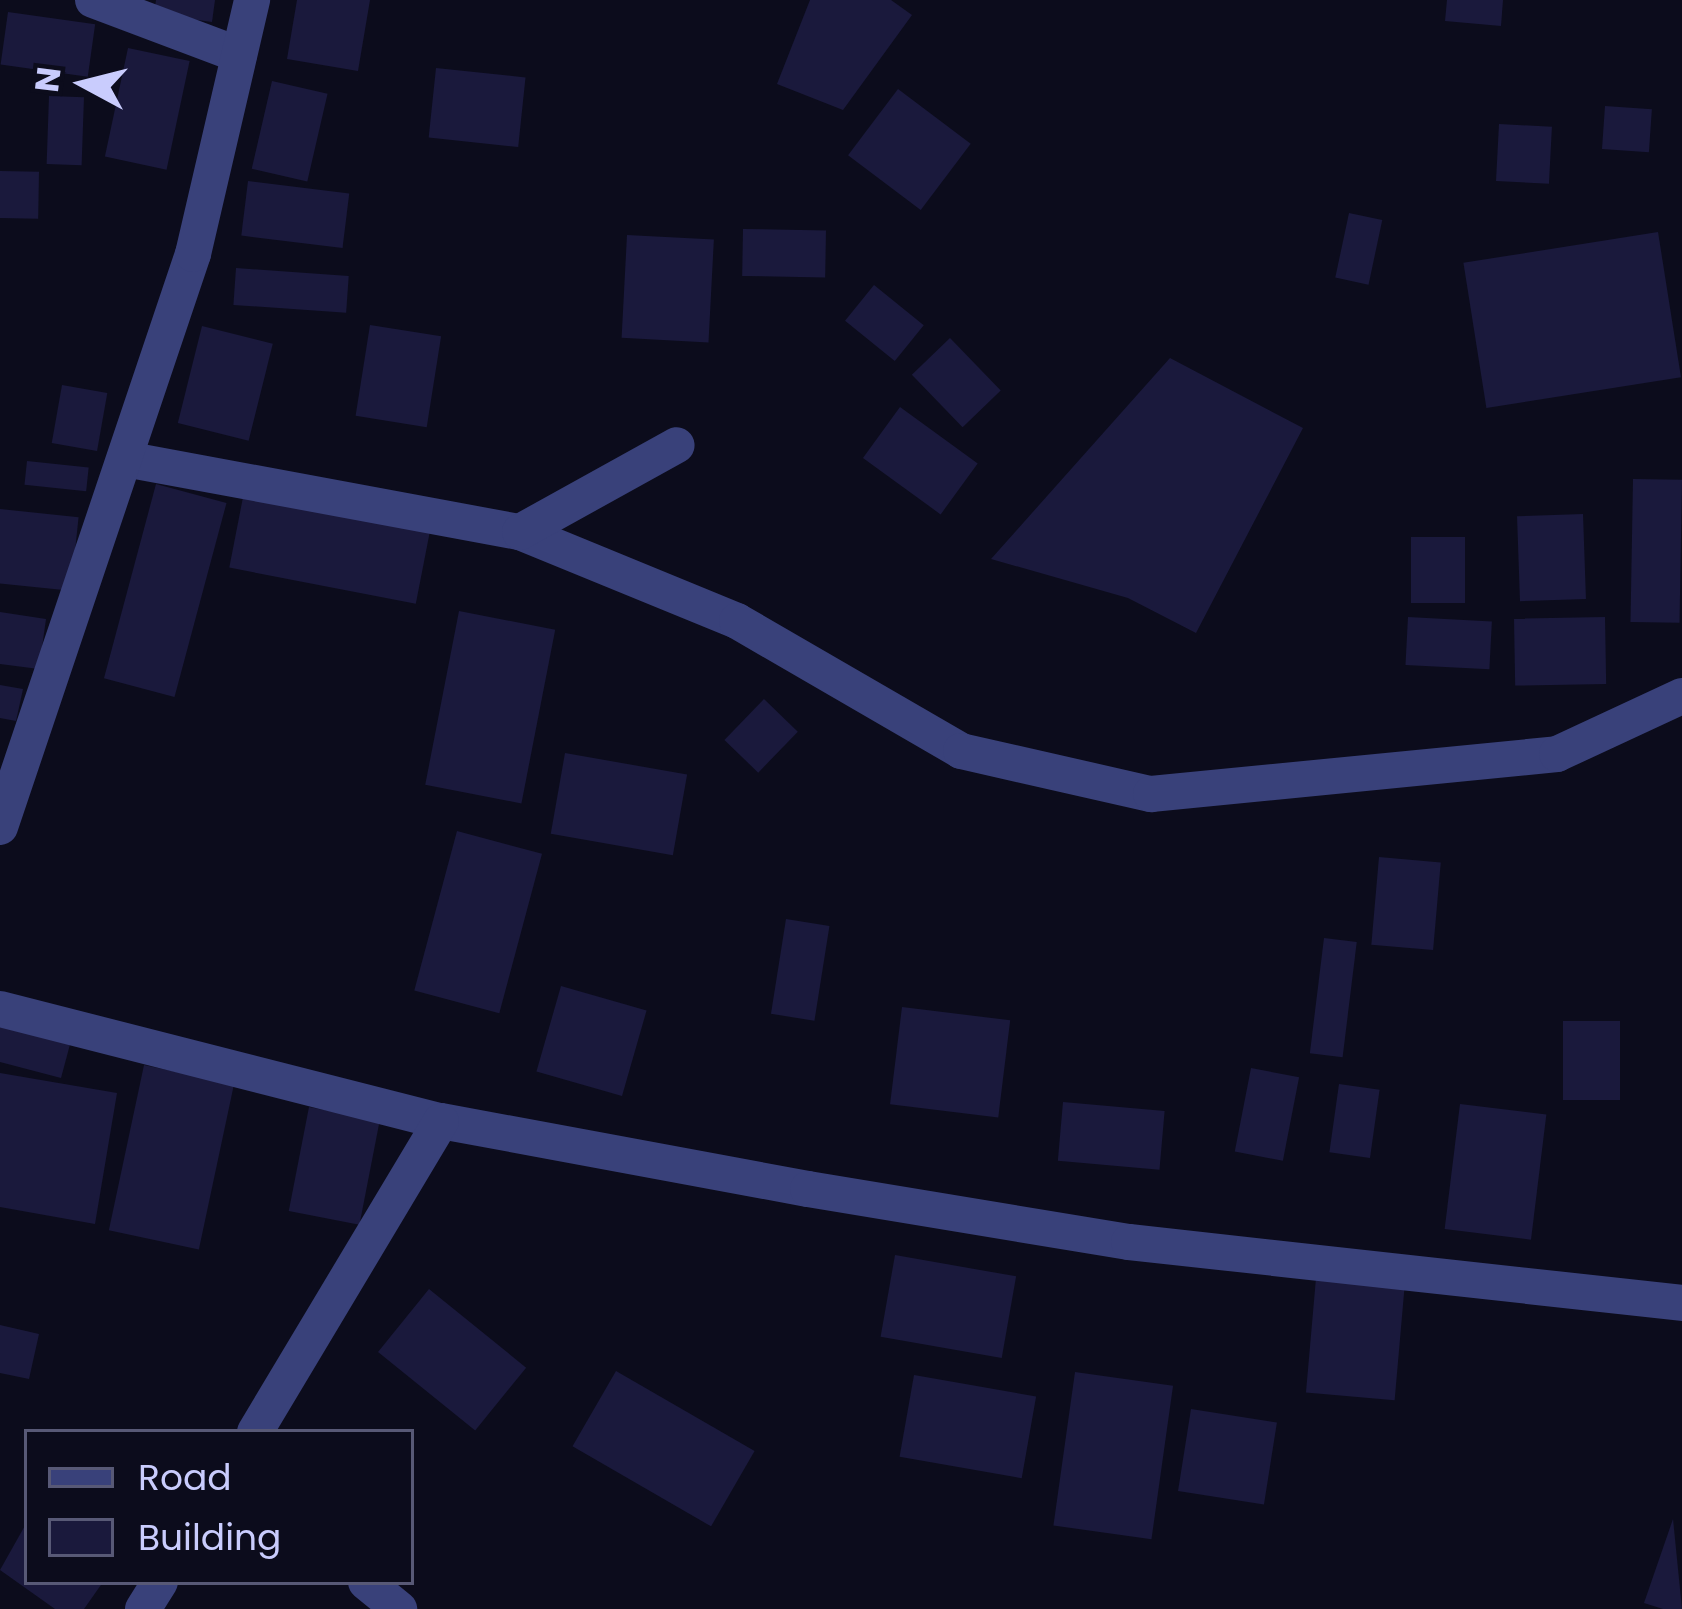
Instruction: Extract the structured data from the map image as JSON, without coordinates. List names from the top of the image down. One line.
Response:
{"legend":["Road","Building"],"north":"left"}
